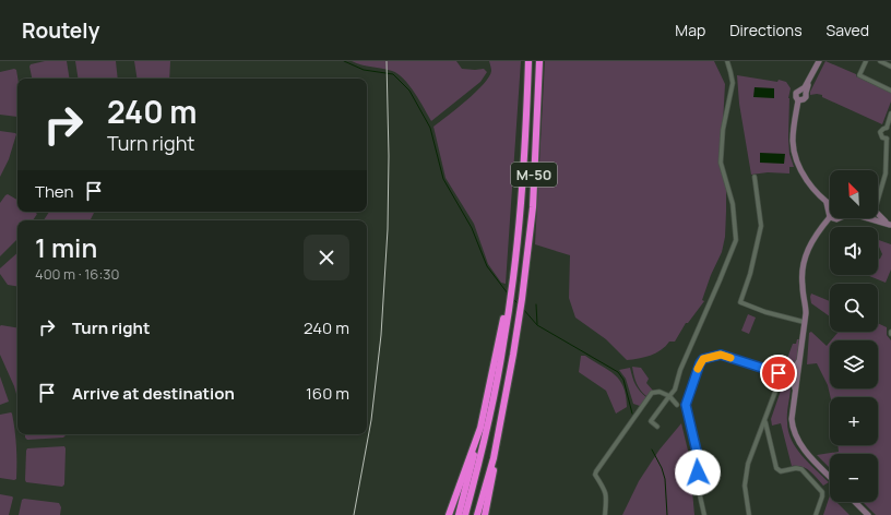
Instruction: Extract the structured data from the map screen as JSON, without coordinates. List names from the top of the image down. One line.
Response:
{"streets":{"highway":["M-50"]},"north":"top left","page":{"header":"Routely","nav":["Map","Directions","Saved"],"turn":["240 m","Turn right"],"map_buttons":["+","−"],"then":"Then","heading":["1 min","400 m · 16:30"],"list":[{"name":"Turn right","value":"240 m"},{"name":"Arrive at destination","value":"160 m"}]}}
